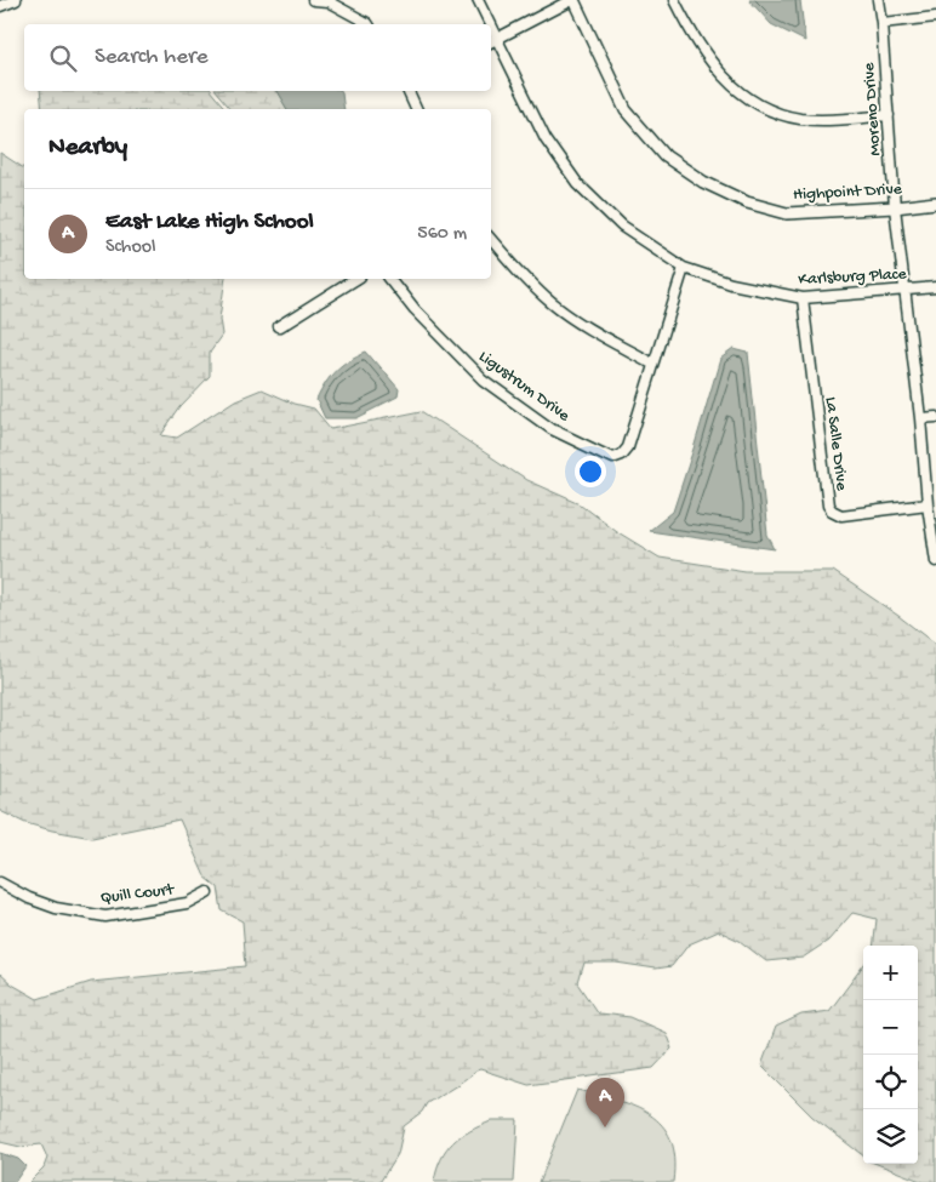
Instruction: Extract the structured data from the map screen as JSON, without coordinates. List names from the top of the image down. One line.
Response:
{"streets":{"street":["Moreno Drive","Highpoint Drive","Karlsburg Place","Ligustrum Drive","La Salle Drive","Quill Court"]},"crossings":[["Moreno Drive","Highpoint Drive"],["Moreno Drive","Karlsburg Place"],["Moreno Drive","La Salle Drive"],["Karlsburg Place","Ligustrum Drive"],["Karlsburg Place","La Salle Drive"]],"page":{"search":"Search here","heading":"Nearby","list":[{"mark":"A","name":"East Lake High School","note":"School","value":"560 m"}],"map_buttons":["+","−"],"pins":"A"}}
